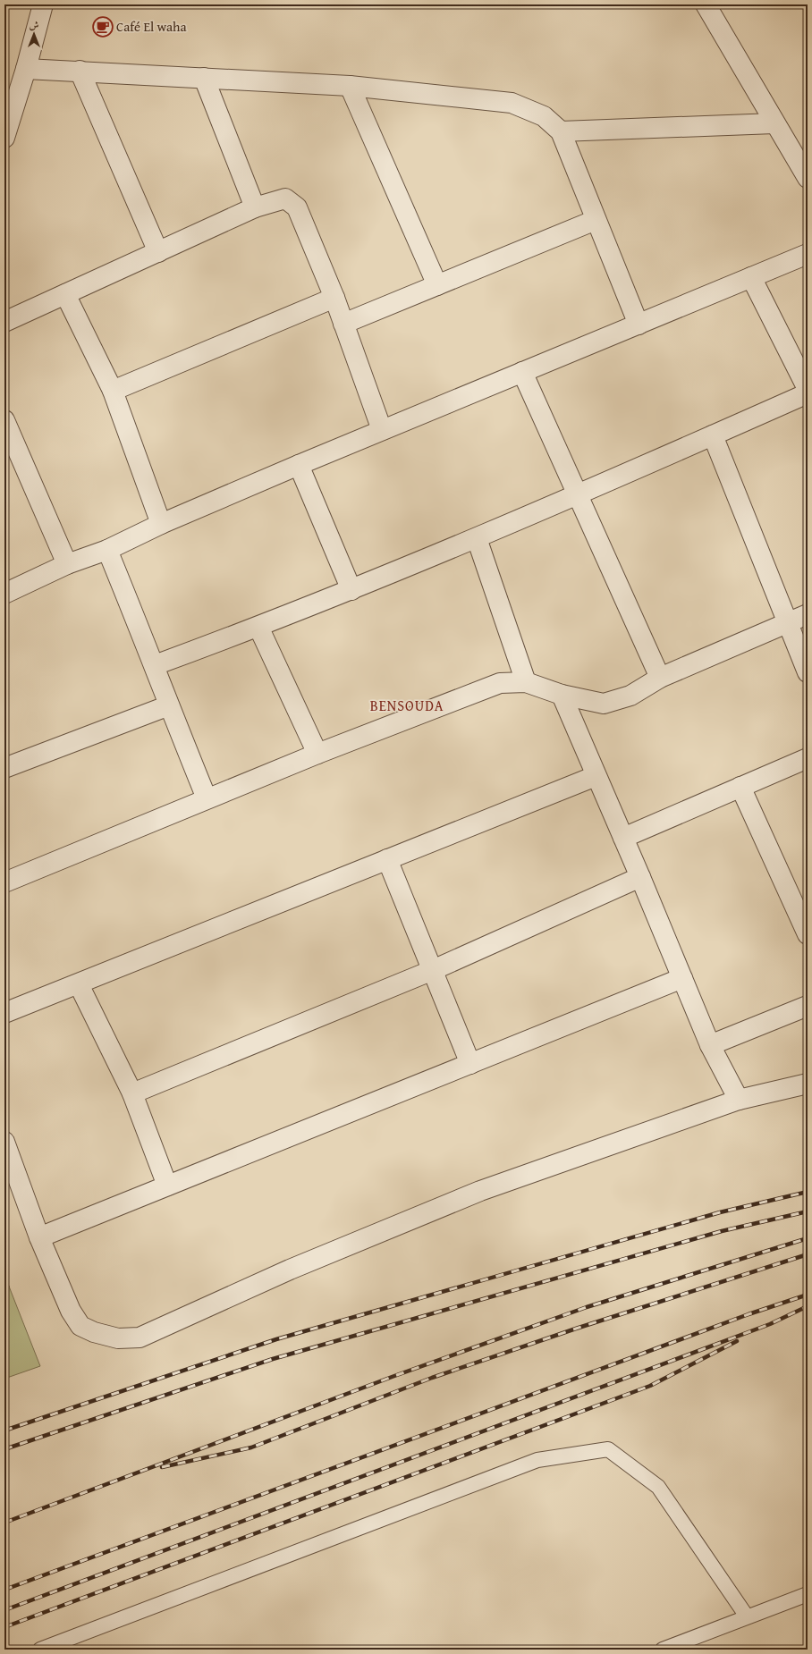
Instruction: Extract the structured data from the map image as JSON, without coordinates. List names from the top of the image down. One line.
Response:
{"districts":["BENSOUDA"],"places":{"cafe":["Café El waha"]},"north":"top"}
